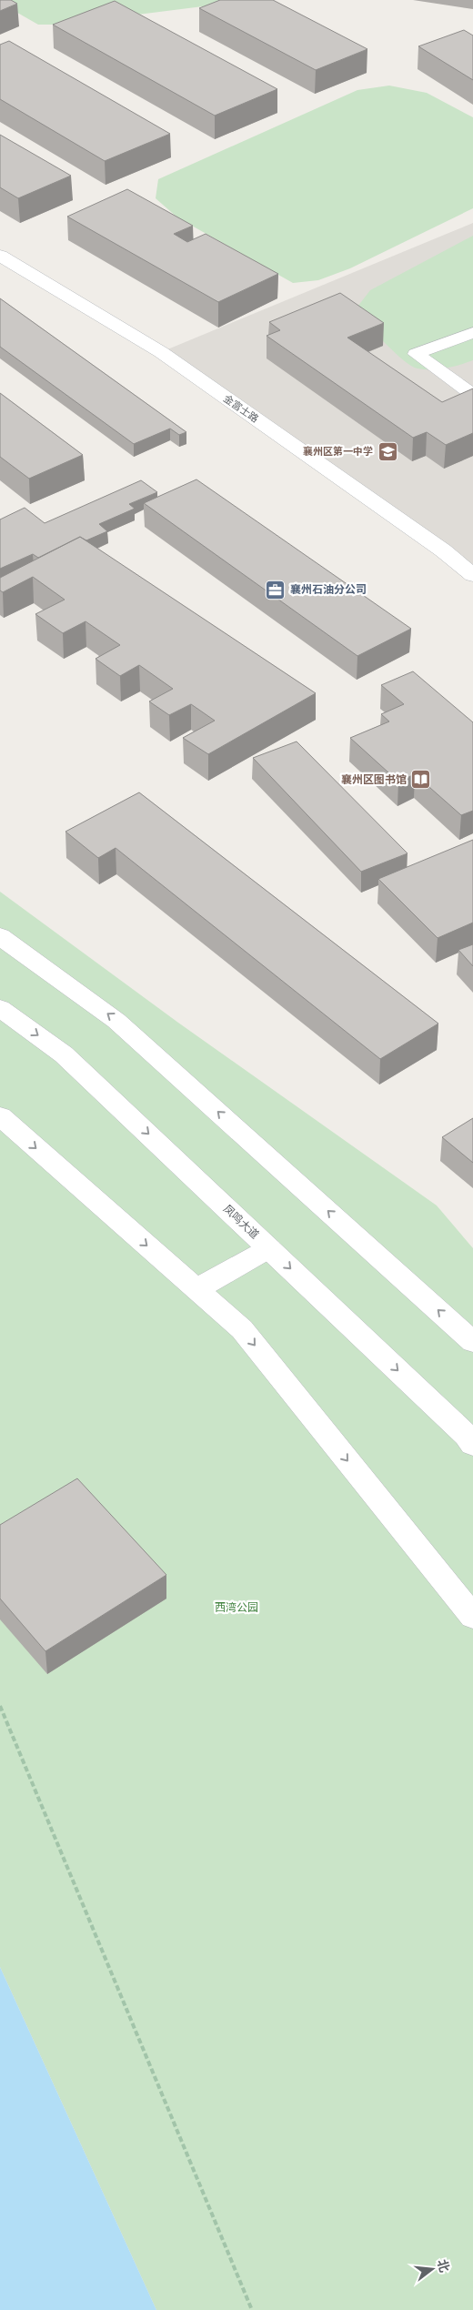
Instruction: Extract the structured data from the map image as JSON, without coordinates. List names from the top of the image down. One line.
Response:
{"streets":{"street":["金富士路","凤鸣大道"]},"parks":["西湾公园"],"places":{"school or university":["襄州区第一中学"],"office":["襄州石油分公司"],"library":["襄州区图书馆"]},"north":"right"}
